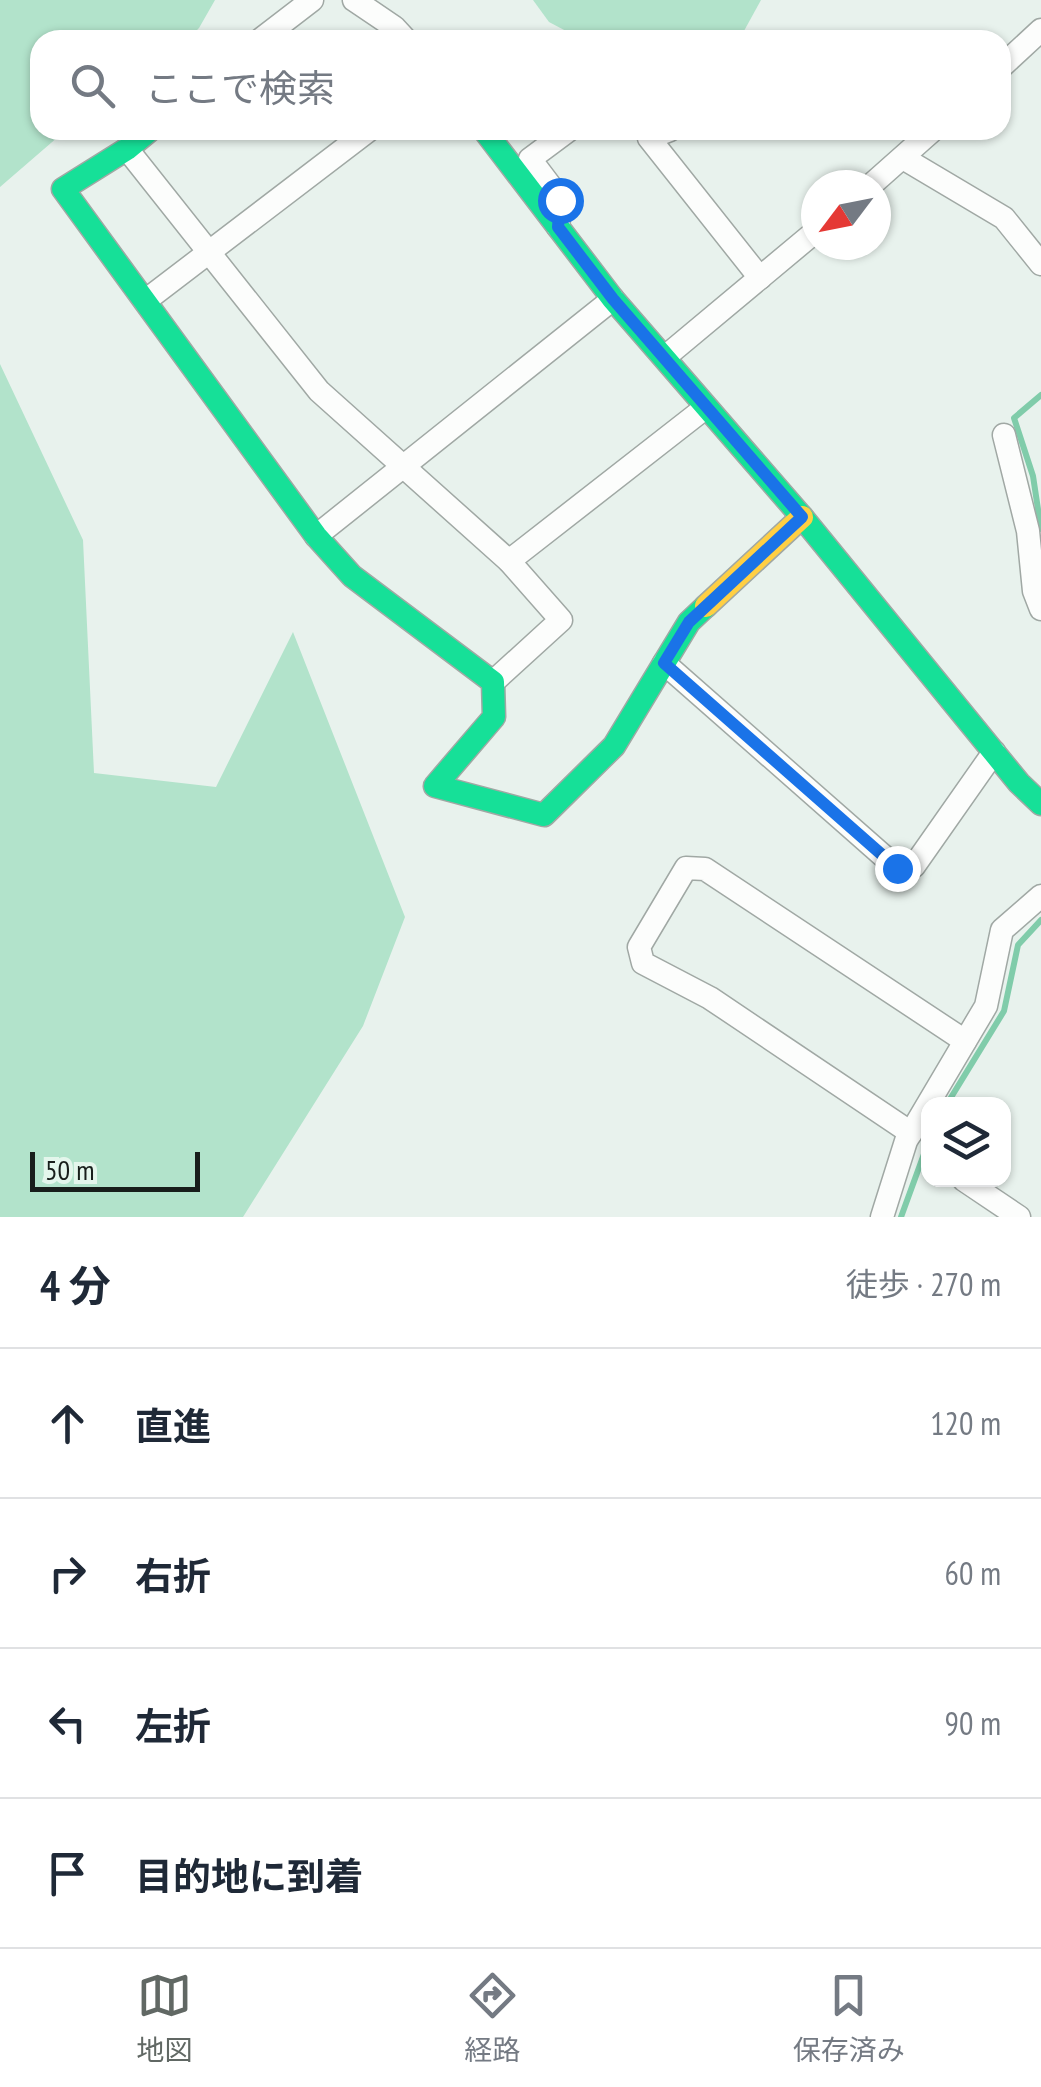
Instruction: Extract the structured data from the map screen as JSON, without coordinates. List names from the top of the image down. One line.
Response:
{"scale_bar":"50 m","north":"bottom left","page":{"search":"ここで検索","scale":"50 m","heading":["4 分","徒歩 · 270 m"],"list":[["直進","120 m"],["右折","60 m"],["左折","90 m"],"目的地に到着"],"nav":["地図","経路","保存済み"]}}
